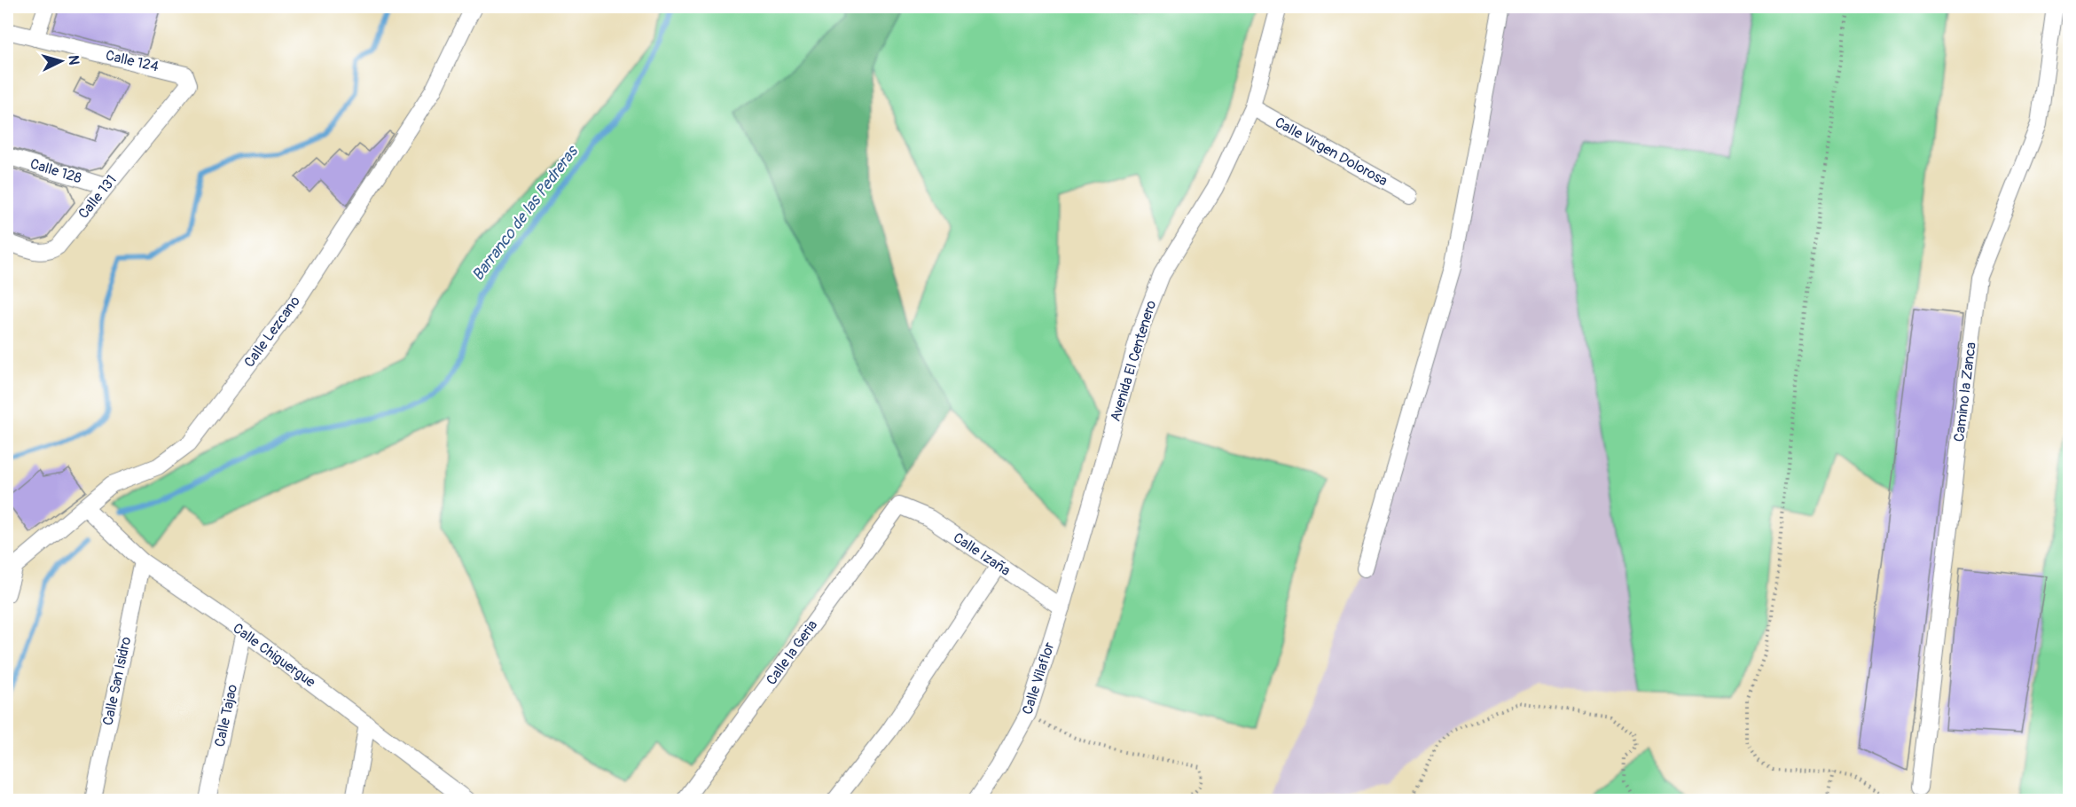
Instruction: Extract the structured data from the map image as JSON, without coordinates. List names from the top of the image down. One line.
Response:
{"streets":{"street":["Calle 124","Calle Virgen Dolorosa","Calle 128","Calle 131","Calle Lezcano","Avenida El Centenero","Camino la Zanca","Calle Izaña","Calle la Geria","Calle Chiguergue","Calle Vilaflor","Calle San Isidro","Calle Tajao"]},"crossings":[["Calle 124","Calle 131"],["Calle Virgen Dolorosa","Avenida El Centenero"],["Calle 128","Calle 131"],["Calle Lezcano","Calle Chiguergue"],["Avenida El Centenero","Calle Izaña"],["Avenida El Centenero","Calle Vilaflor"],["Calle Izaña","Calle la Geria"],["Calle Izaña","Calle Vilaflor"],["Calle Chiguergue","Calle San Isidro"],["Calle Chiguergue","Calle Tajao"]],"water":["Barranco de las Pedreras"],"north":"right"}
